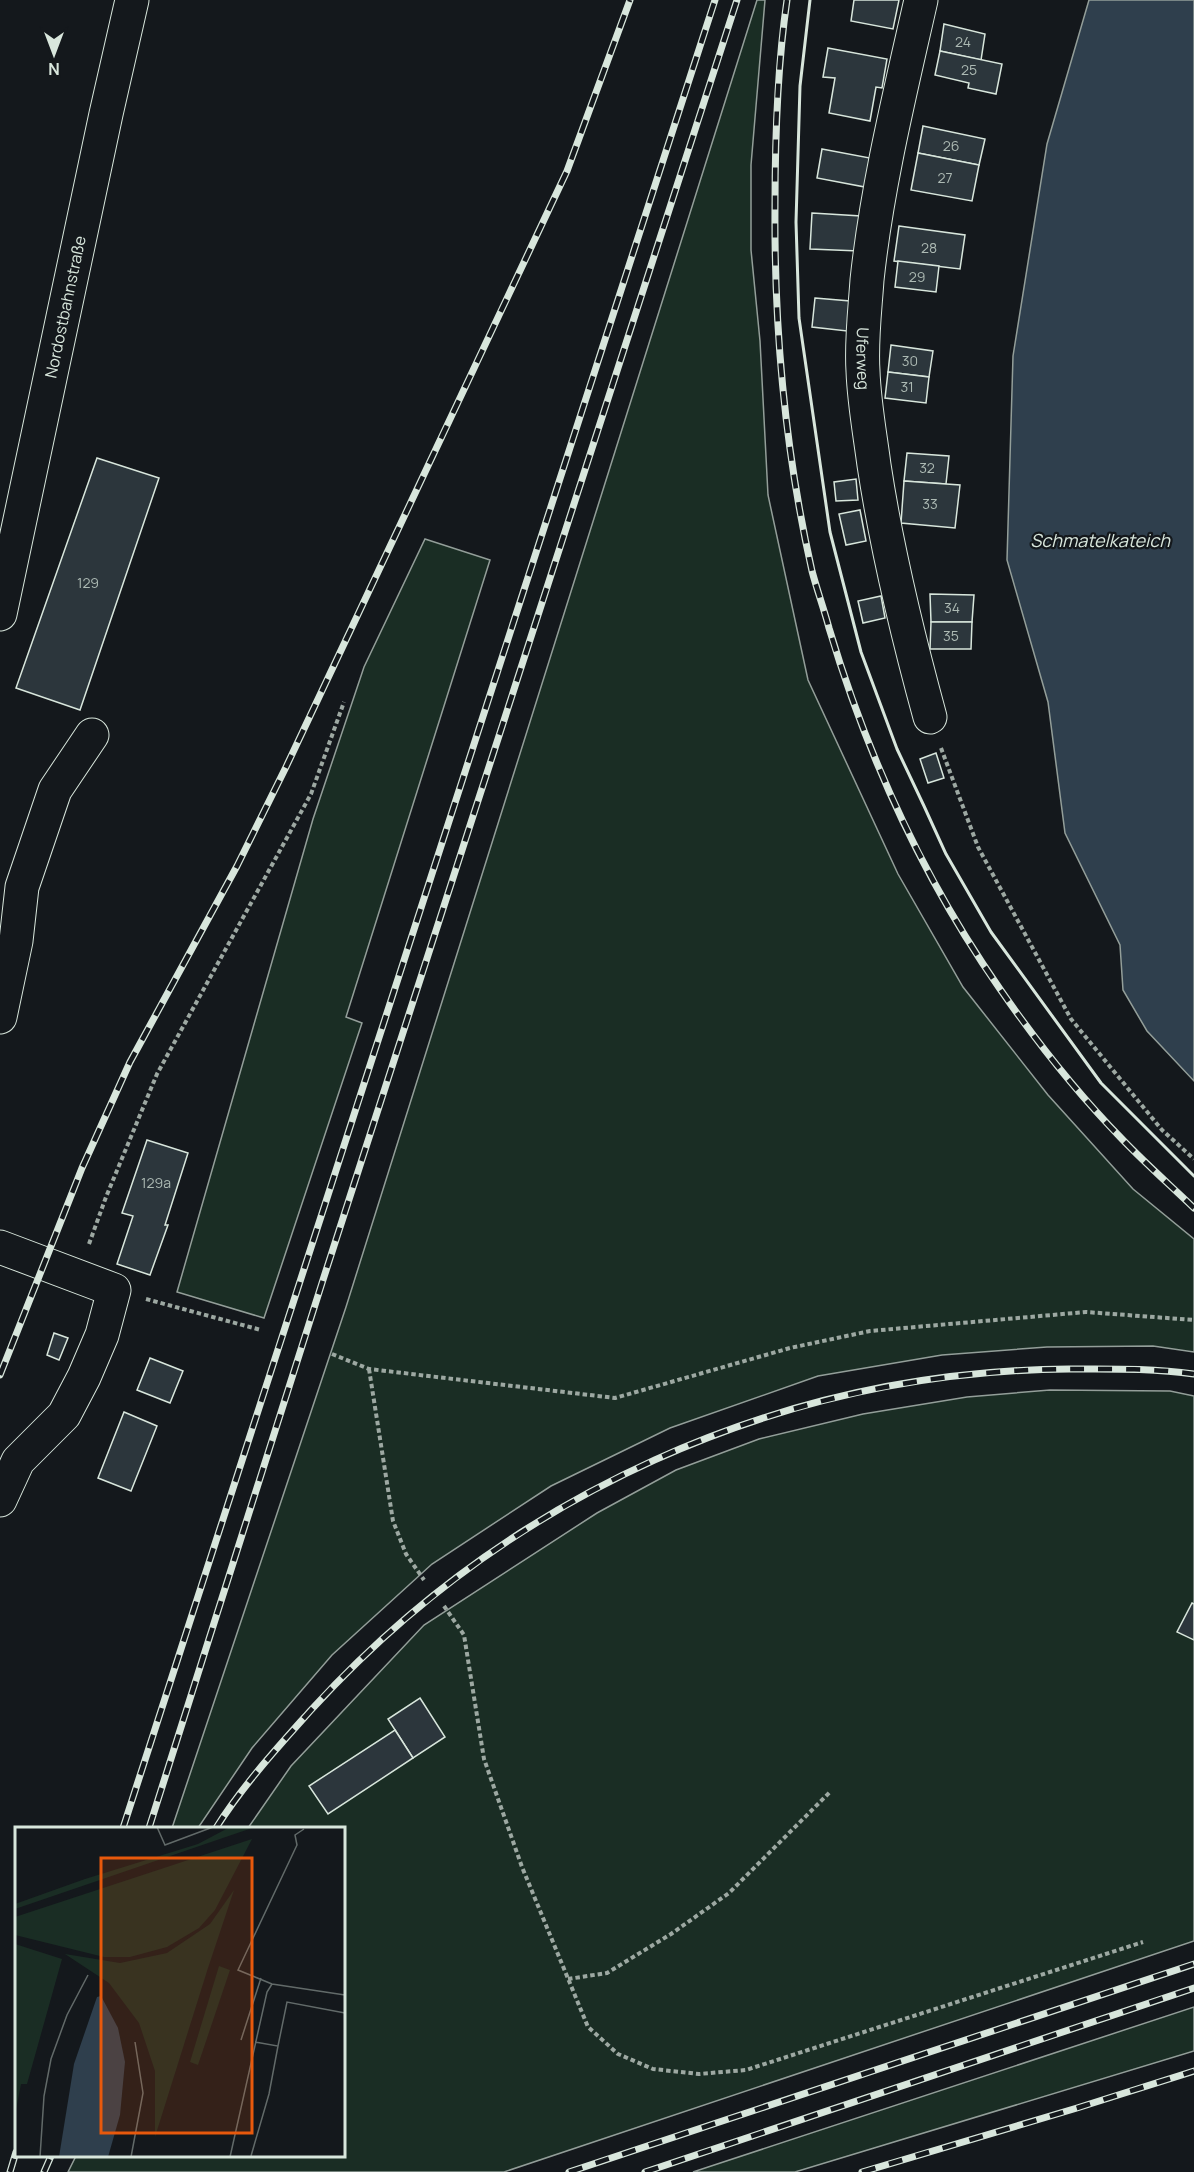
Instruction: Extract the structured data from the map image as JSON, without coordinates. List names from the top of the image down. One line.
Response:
{"streets":{"street":["Nordostbahnstraße","Uferweg"]},"water":["Schmatelkateich"],"house_numbers":["24","25","26","27","28","29","30","31","32","33","129","34","35","129a"],"north":"bottom"}
